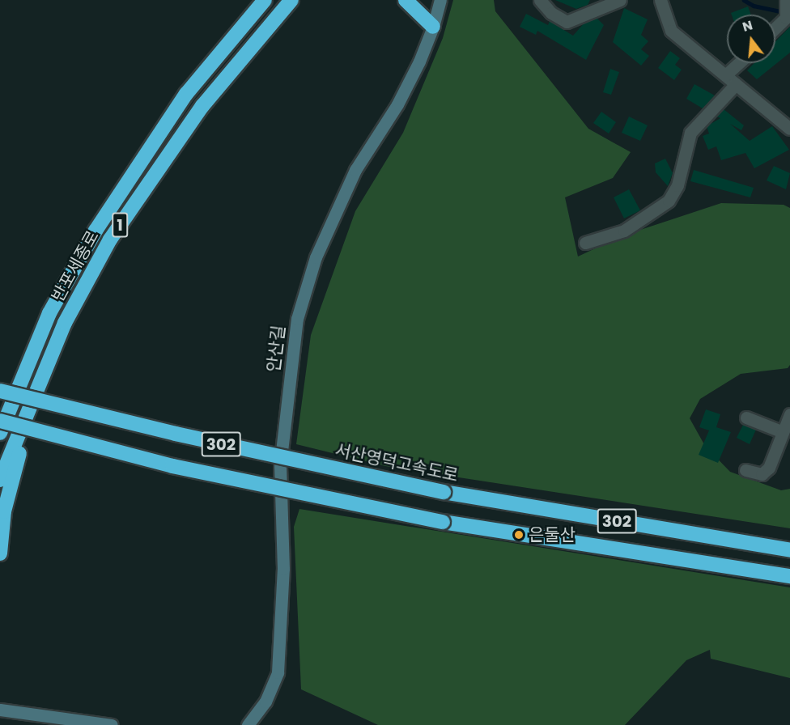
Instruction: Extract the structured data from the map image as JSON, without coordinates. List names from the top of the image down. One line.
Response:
{"streets":{"highway":["1","반포세종로","302","서산영덕고속도로"],"street":["안산길"]},"crossings":[["반포세종로","서산영덕고속도로"]],"places":["은둘산"],"north":"top"}
